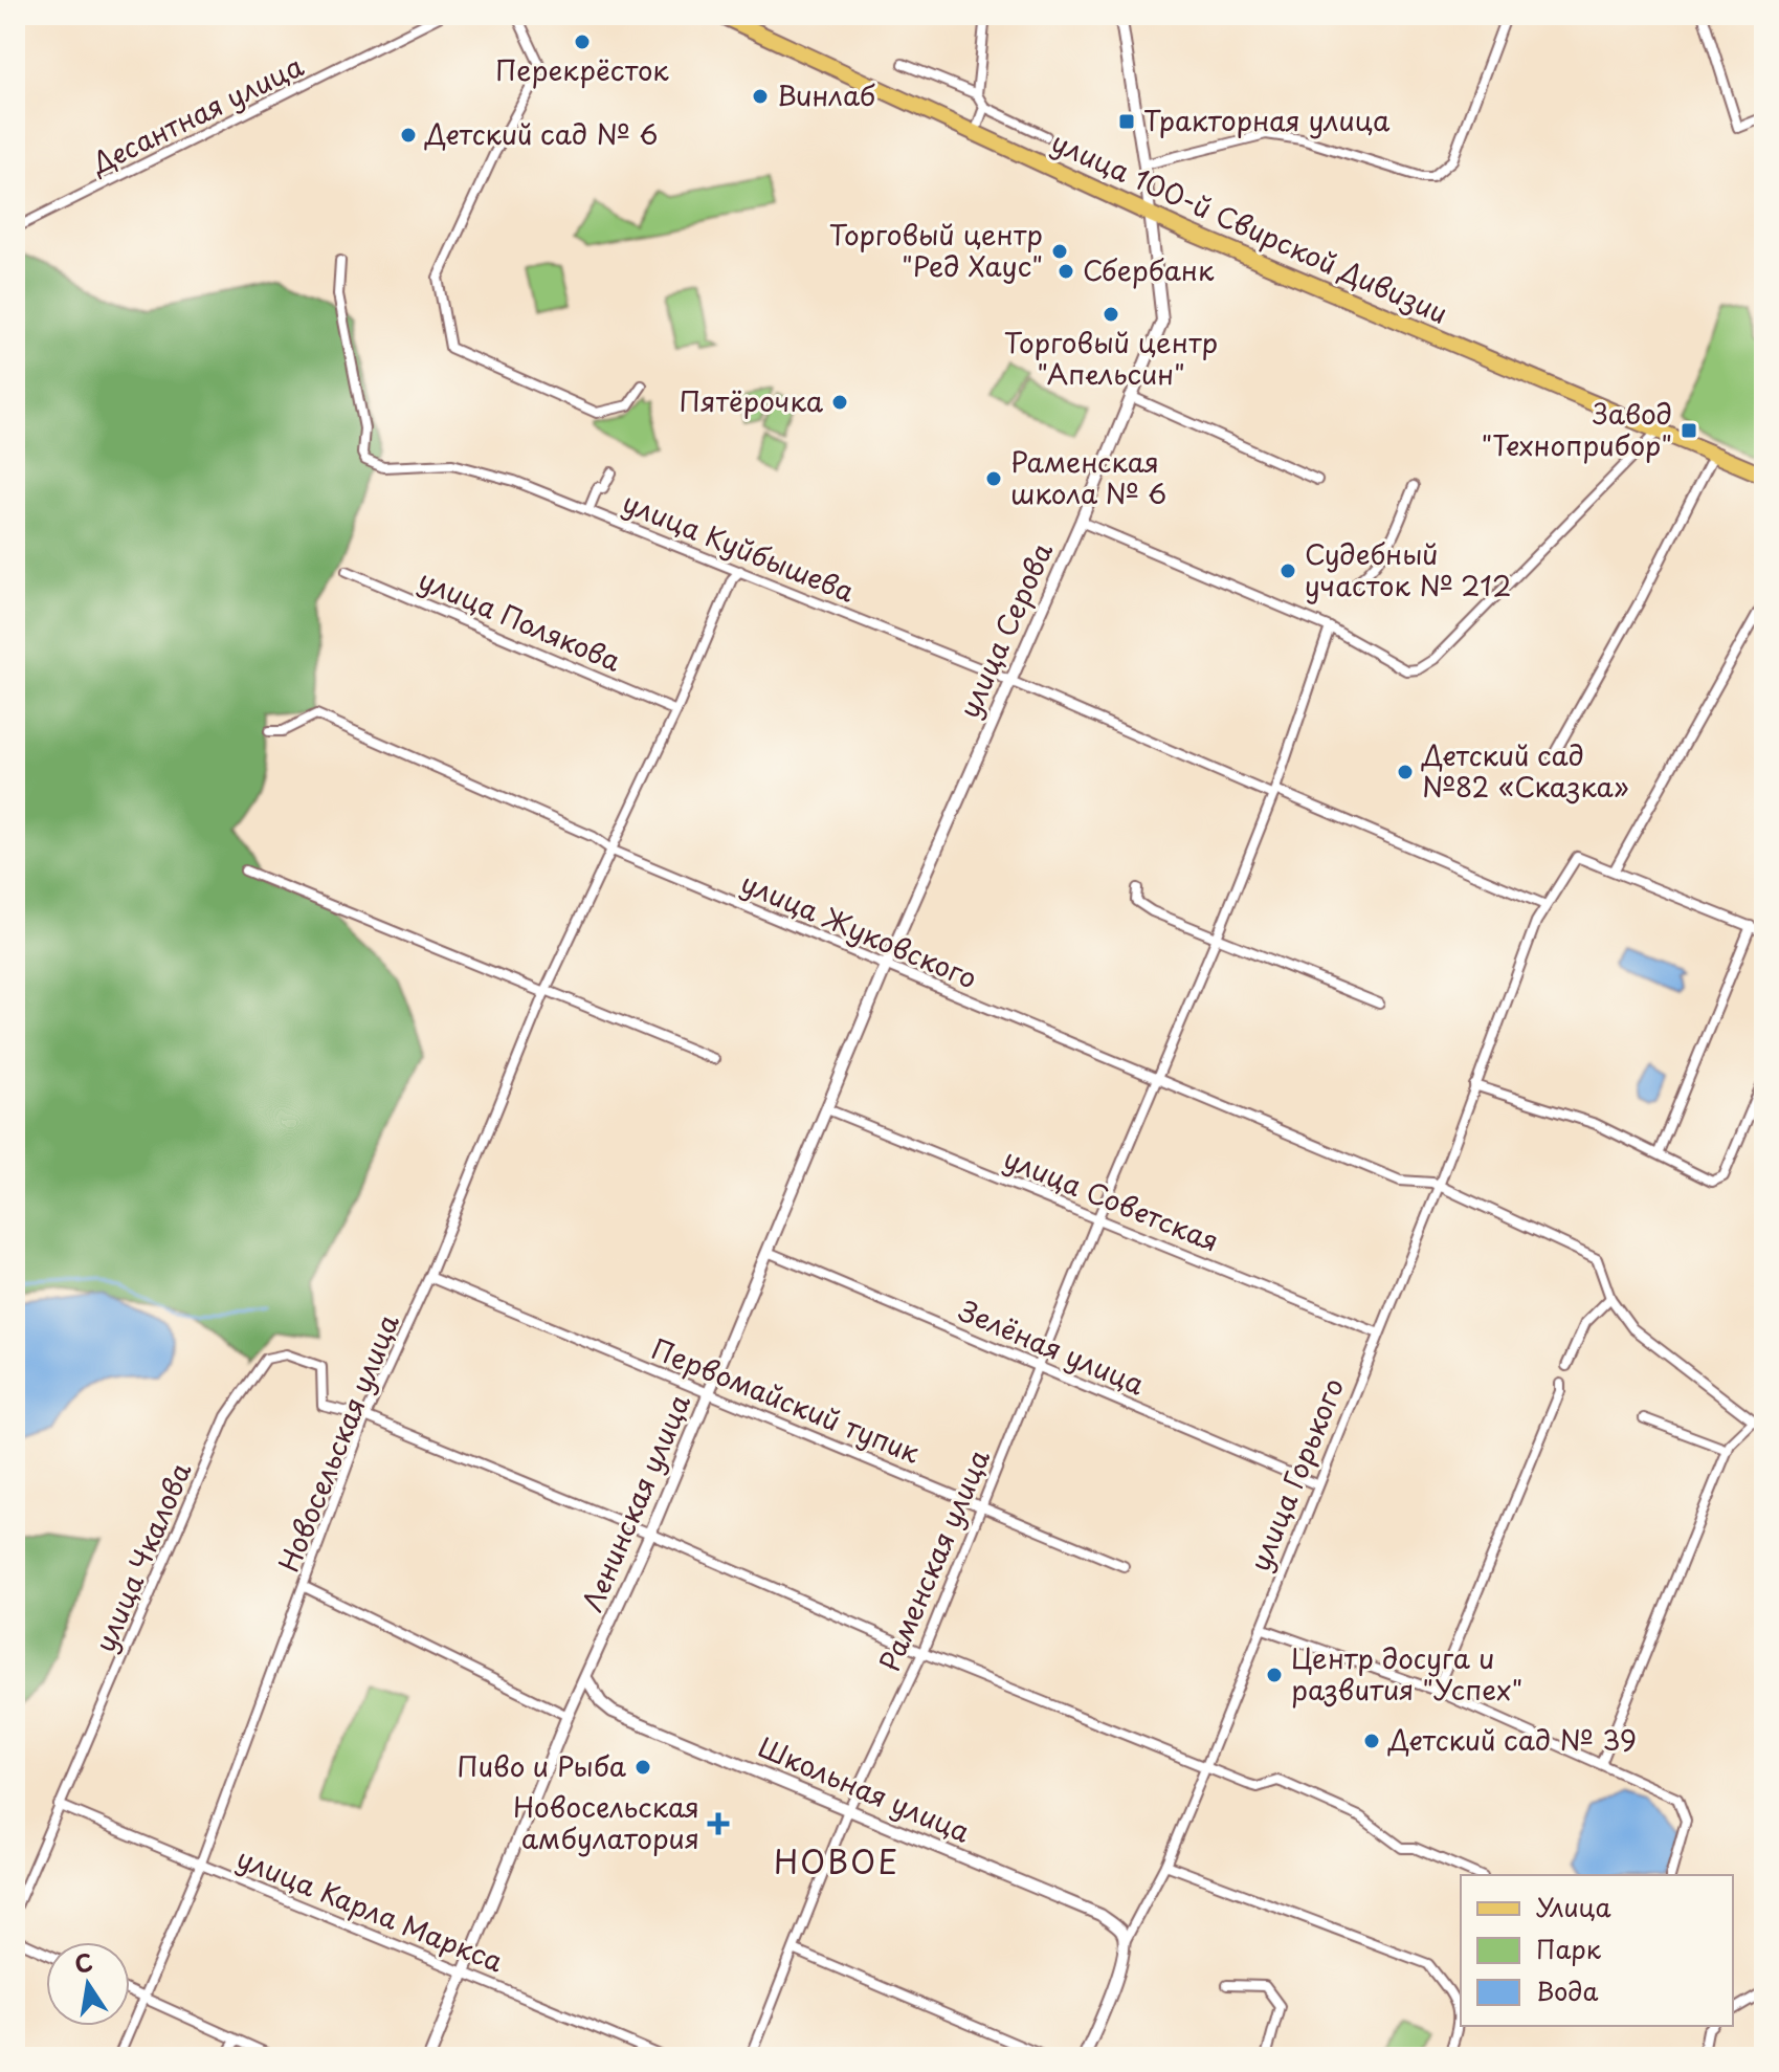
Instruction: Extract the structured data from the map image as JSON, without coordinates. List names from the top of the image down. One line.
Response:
{"streets":{"main road":["улица 100-й Свирской Дивизии"],"street":["Десантная улица","улица Куйбышева","улица Полякова","улица Серова","улица Жуковского","улица Советская","Зелёная улица","Первомайский тупик","Новосельская улица","улица Горького","Ленинская улица","улица Чкалова","Раменская улица","Школьная улица","улица Карла Маркса"]},"crossings":[["улица 100-й Свирской Дивизии","улица Серова"],["улица Куйбышева","улица Серова"],["улица Куйбышева","Новосельская улица"],["улица Куйбышева","Раменская улица"],["улица Полякова","Новосельская улица"],["улица Серова","улица Жуковского"],["улица Серова","Ленинская улица"],["улица Жуковского","Новосельская улица"],["улица Жуковского","улица Горького"],["улица Жуковского","Ленинская улица"],["улица Жуковского","Раменская улица"],["улица Советская","улица Горького"],["улица Советская","Ленинская улица"],["улица Советская","Раменская улица"],["Зелёная улица","улица Горького"],["Зелёная улица","Ленинская улица"],["Зелёная улица","Раменская улица"],["Первомайский тупик","Новосельская улица"],["Первомайский тупик","Ленинская улица"],["Первомайский тупик","Раменская улица"],["Новосельская улица","улица Чкалова"],["Новосельская улица","улица Карла Маркса"],["улица Горького","Школьная улица"],["Ленинская улица","Школьная улица"],["Ленинская улица","улица Карла Маркса"],["улица Чкалова","улица Карла Маркса"],["Раменская улица","Школьная улица"]],"districts":["НОВОЕ"],"places":{"other":["Перекрёсток","Винлаб","Детский сад № 6","Торговый центр \"Ред Хаус\"","Сбербанк","Торговый центр \"Апельсин\"","Пятёрочка","Раменская школа № 6","Судебный участок № 212","Детский сад №82 «Сказка»","Центр досуга и развития \"Успех\"","Детский сад № 39","Пиво и Рыба"],"transit":["Тракторная улица","Завод \"Техноприбор\""],"health":["Новосельская амбулатория"]},"legend":["Улица","Парк","Вода"],"north":"top"}
